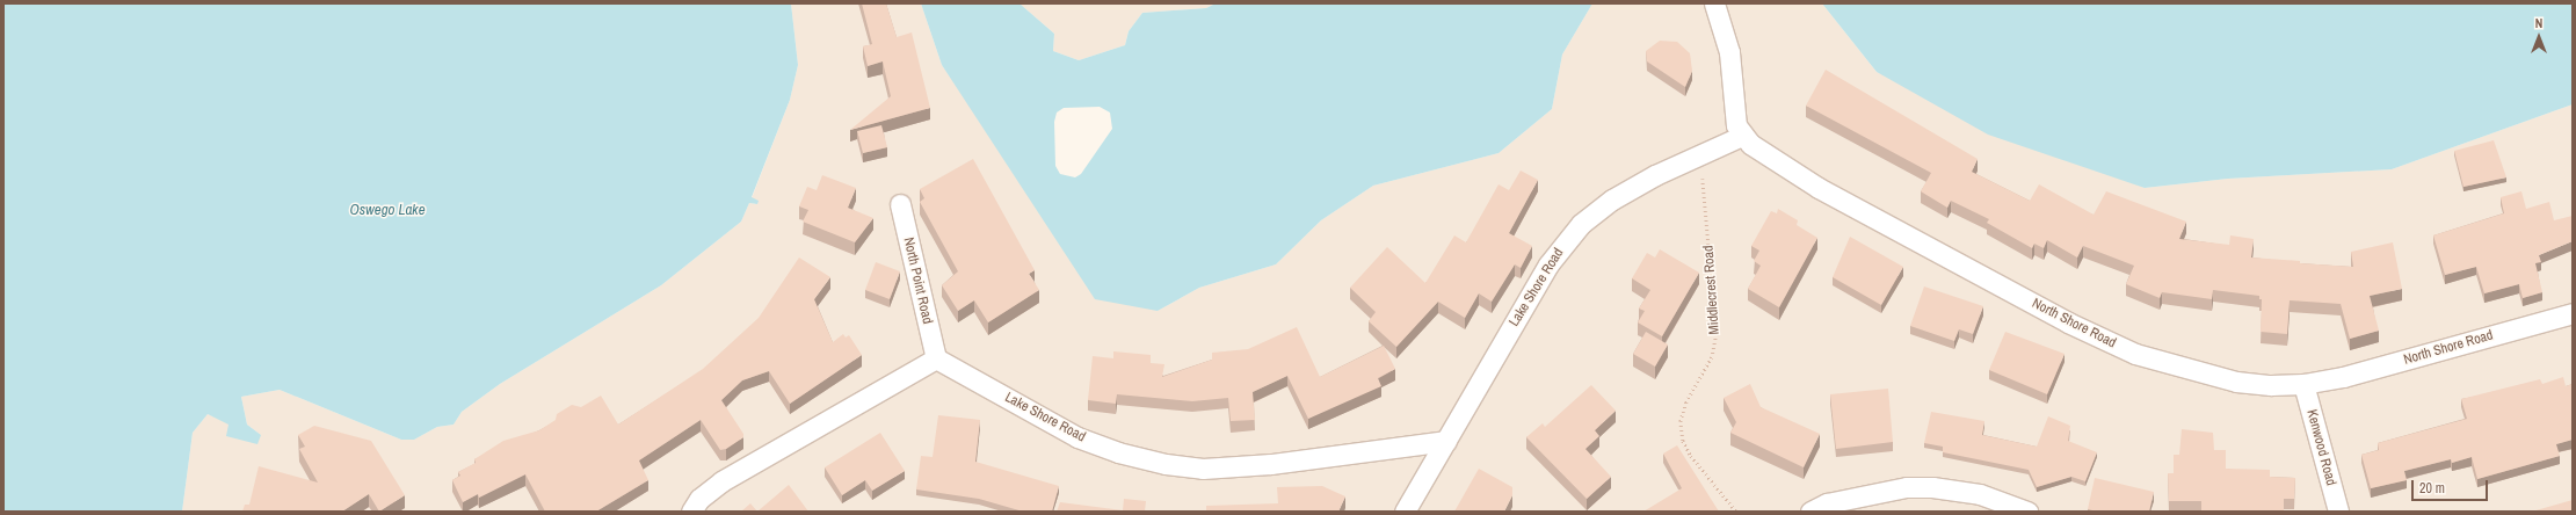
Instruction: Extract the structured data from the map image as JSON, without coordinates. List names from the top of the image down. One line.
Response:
{"streets":{"street":["North Point Road","Lake Shore Road","North Shore Road","Kenwood Road"],"path":["Middlecrest Road"]},"crossings":[["North Point Road","Lake Shore Road"],["Lake Shore Road","Middlecrest Road"],["Lake Shore Road","North Shore Road"],["North Shore Road","Kenwood Road"]],"water":["Oswego Lake"],"scale_bar":"20 m","north":"top"}
